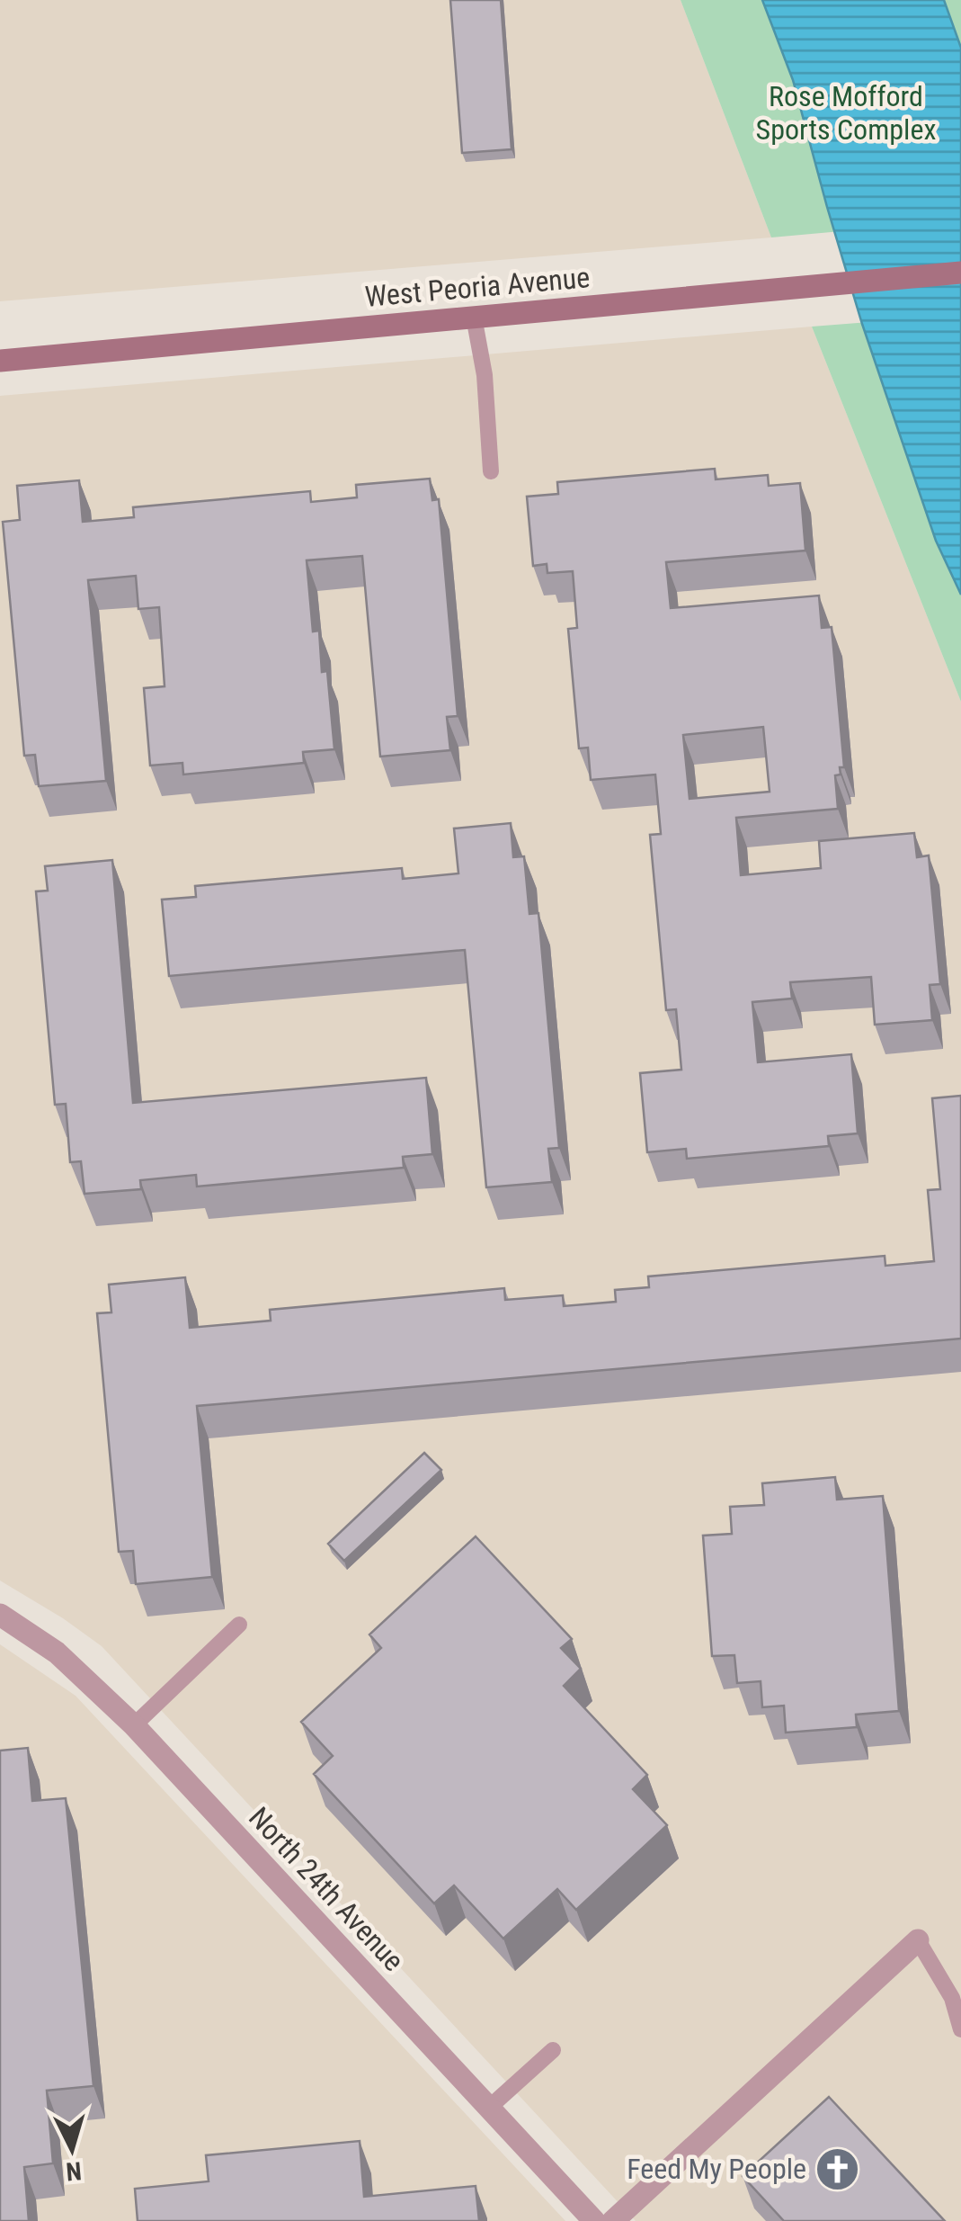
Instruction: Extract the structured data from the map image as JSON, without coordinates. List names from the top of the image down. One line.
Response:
{"streets":{"main road":["West Peoria Avenue"],"street":["North 24th Avenue"]},"parks":["Rose Mofford Sports Complex"],"places":{"church":["Feed My People"]},"north":"bottom"}
